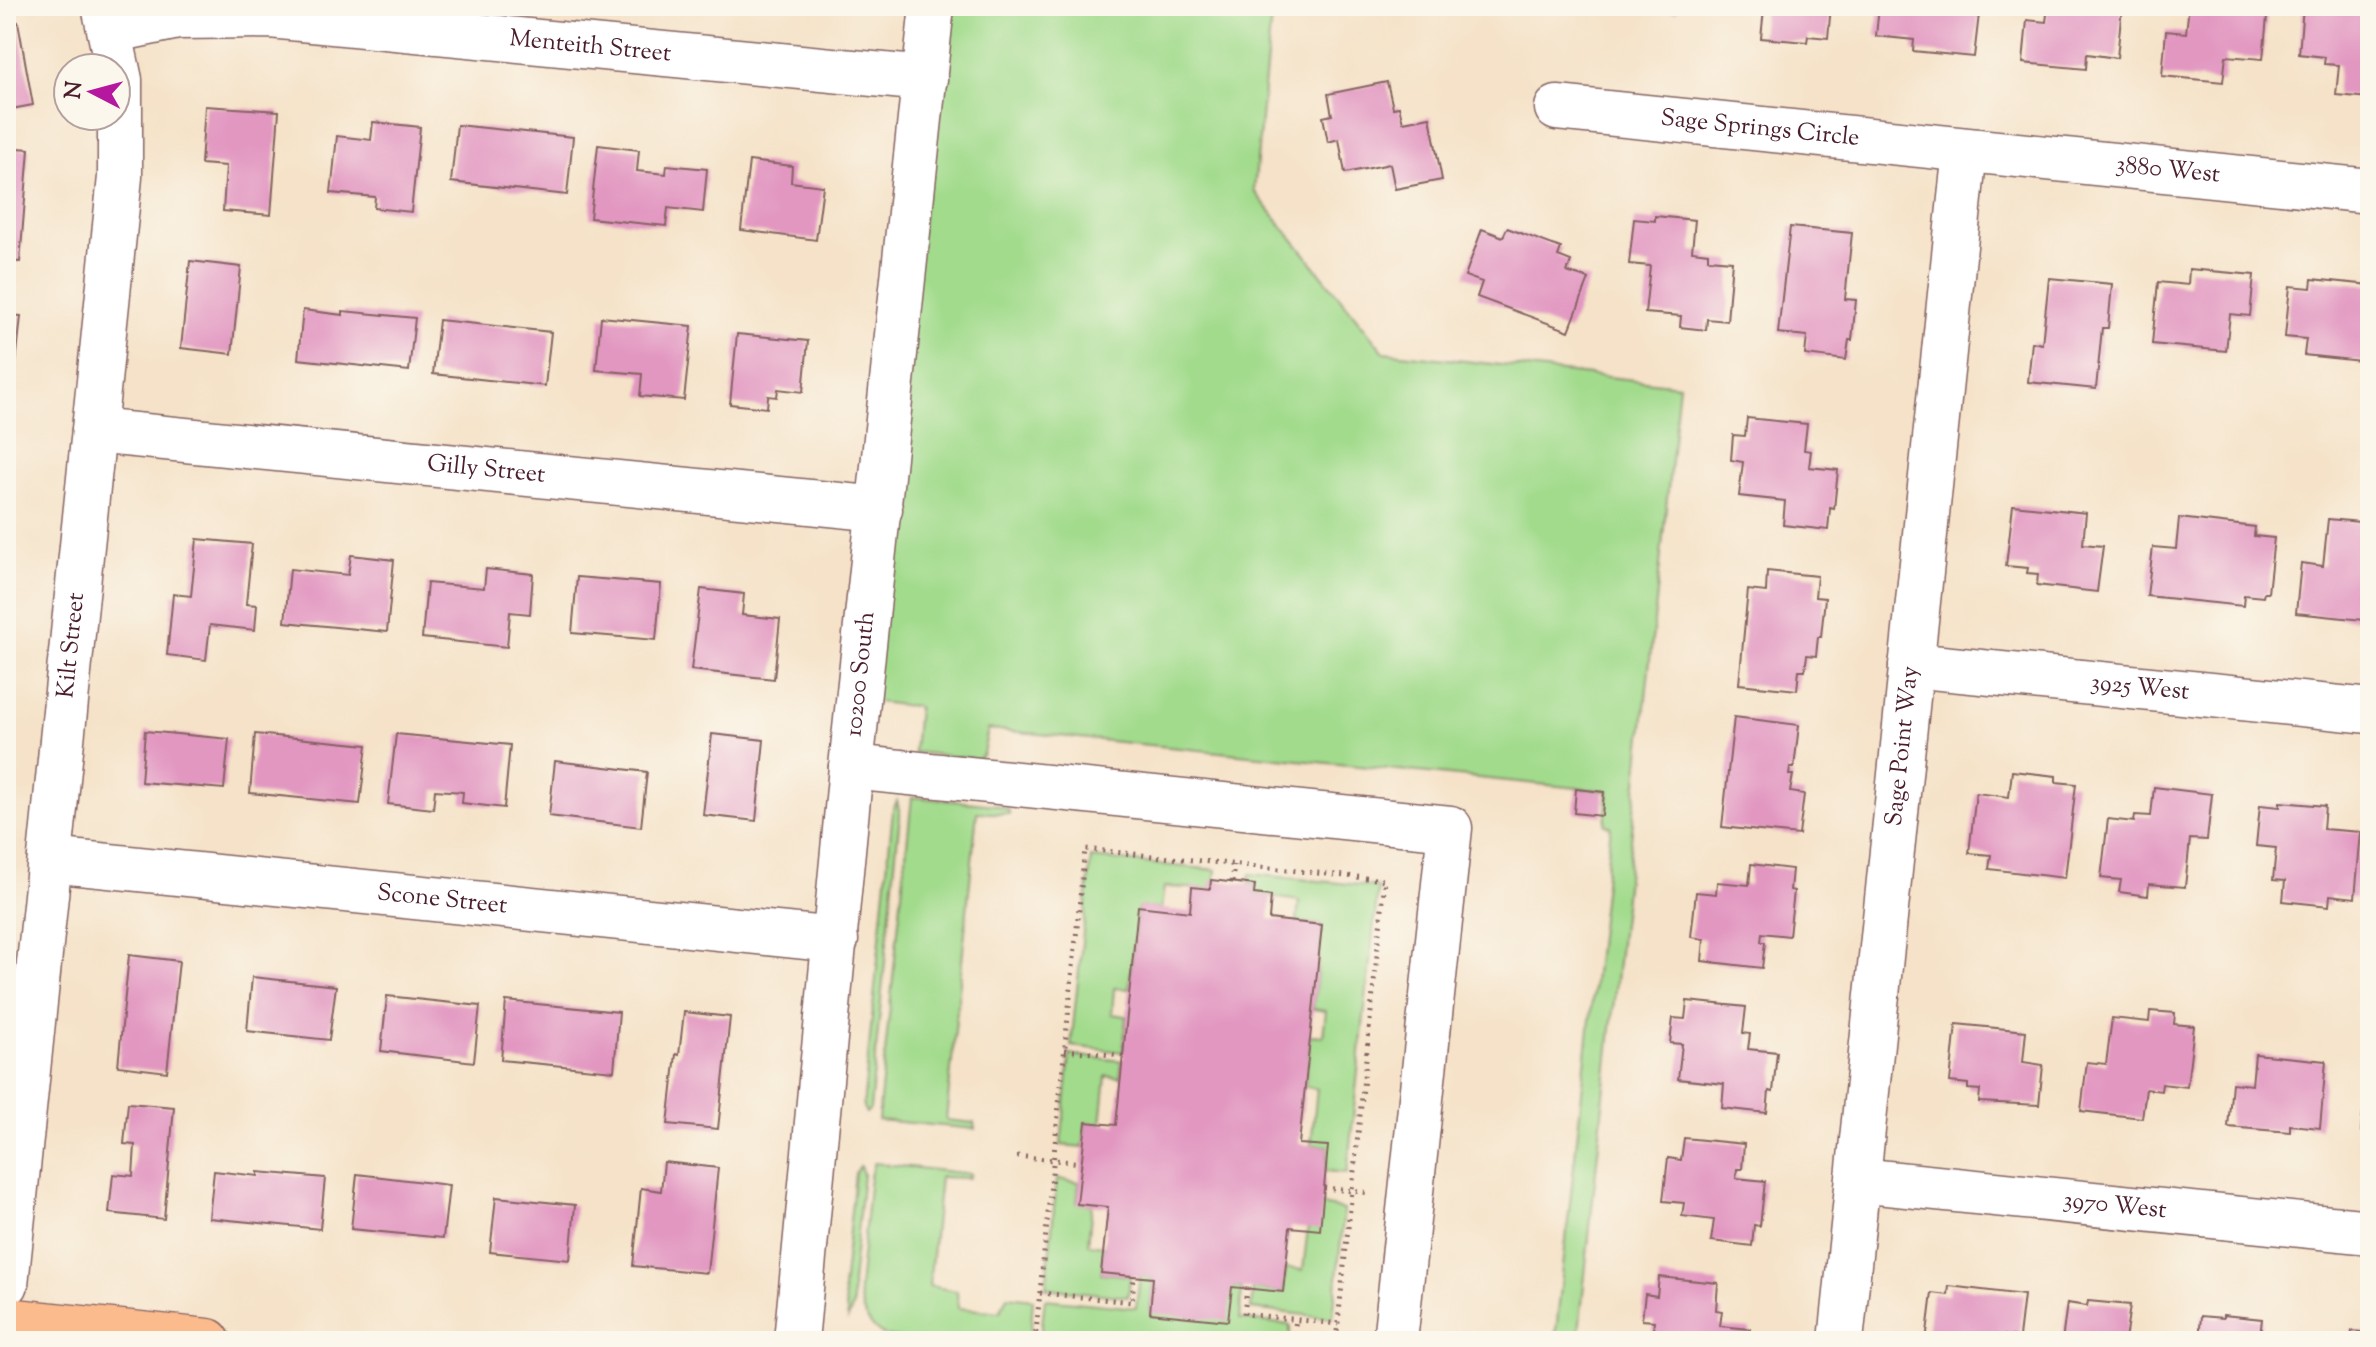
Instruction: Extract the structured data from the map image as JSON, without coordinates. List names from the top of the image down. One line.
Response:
{"streets":{"street":["Menteith Street","Sage Springs Circle","3880 West","Gilly Street","Kilt Street","10200 South","3925 West","Sage Point Way","Scone Street","3970 West"]},"crossings":[["Menteith Street","Kilt Street"],["Menteith Street","10200 South"],["Sage Springs Circle","3880 West"],["Sage Springs Circle","Sage Point Way"],["3880 West","Sage Point Way"],["Gilly Street","Kilt Street"],["Gilly Street","10200 South"],["Kilt Street","Scone Street"],["10200 South","Scone Street"],["3925 West","Sage Point Way"],["Sage Point Way","3970 West"]],"north":"left"}
